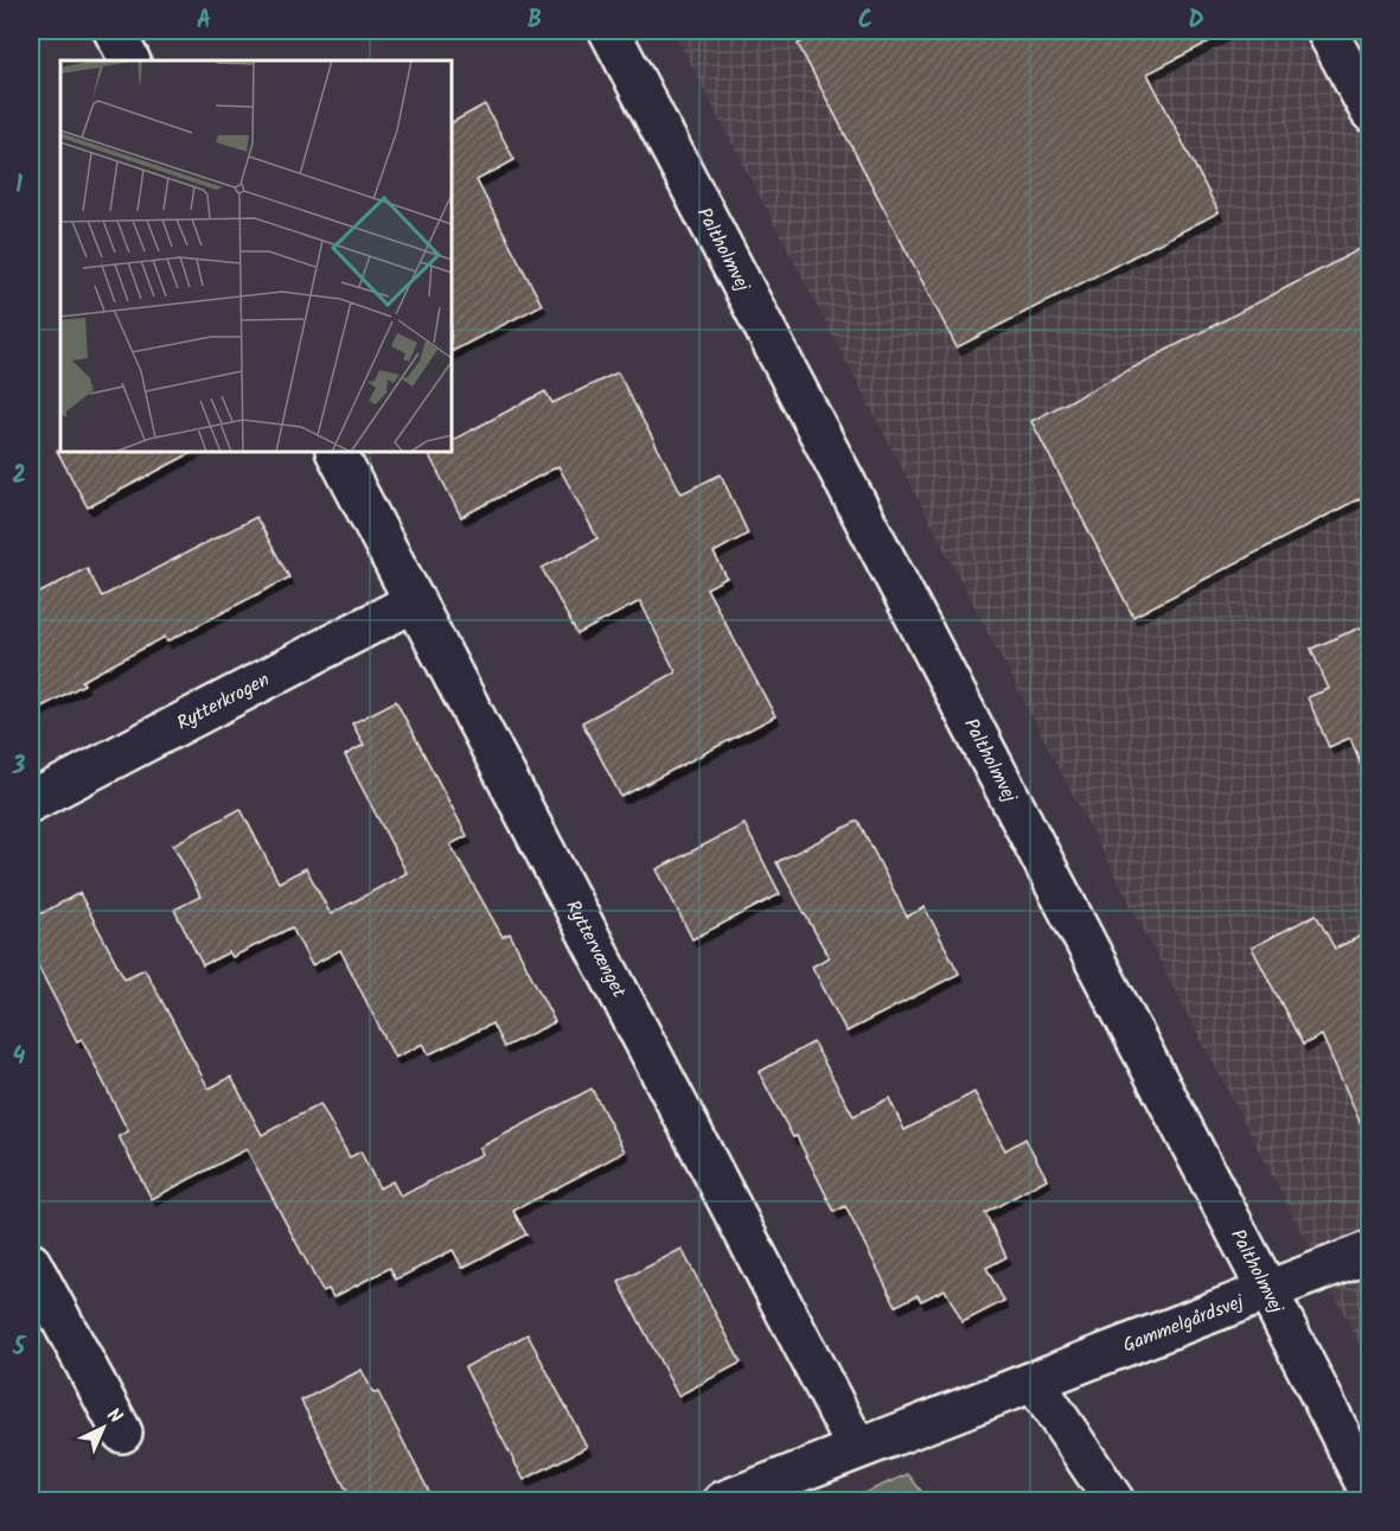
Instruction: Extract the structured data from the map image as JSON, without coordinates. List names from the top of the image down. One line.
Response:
{"streets":{"street":["Paltholmvej","Rytterkrogen","Ryttervænget","Gammelgårdsvej"]},"crossings":[["Paltholmvej","Gammelgårdsvej"],["Rytterkrogen","Ryttervænget"],["Ryttervænget","Gammelgårdsvej"]],"north":"top right","grid":{"columns":["A","B","C","D"],"rows":["1","2","3","4","5"]}}
